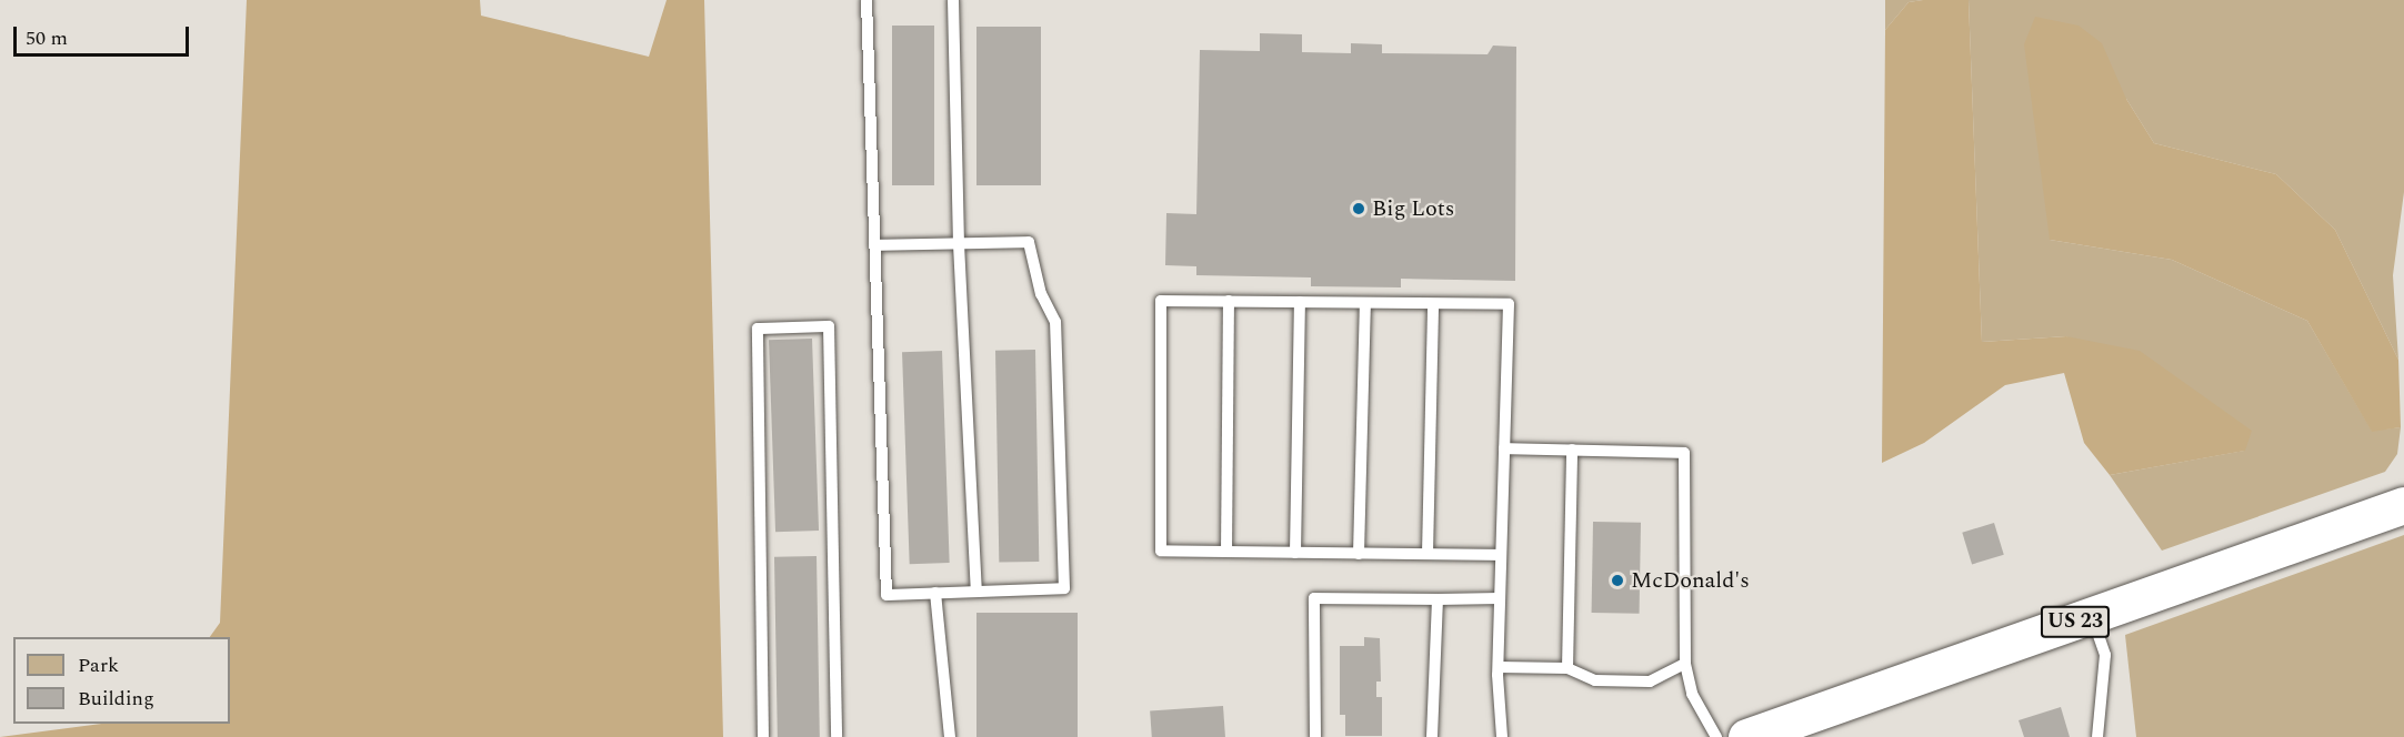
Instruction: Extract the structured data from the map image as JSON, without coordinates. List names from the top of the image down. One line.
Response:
{"streets":{"highway":["US 23"]},"places":["Big Lots","McDonald's"],"legend":["Park","Building"],"scale_bar":"50 m"}
